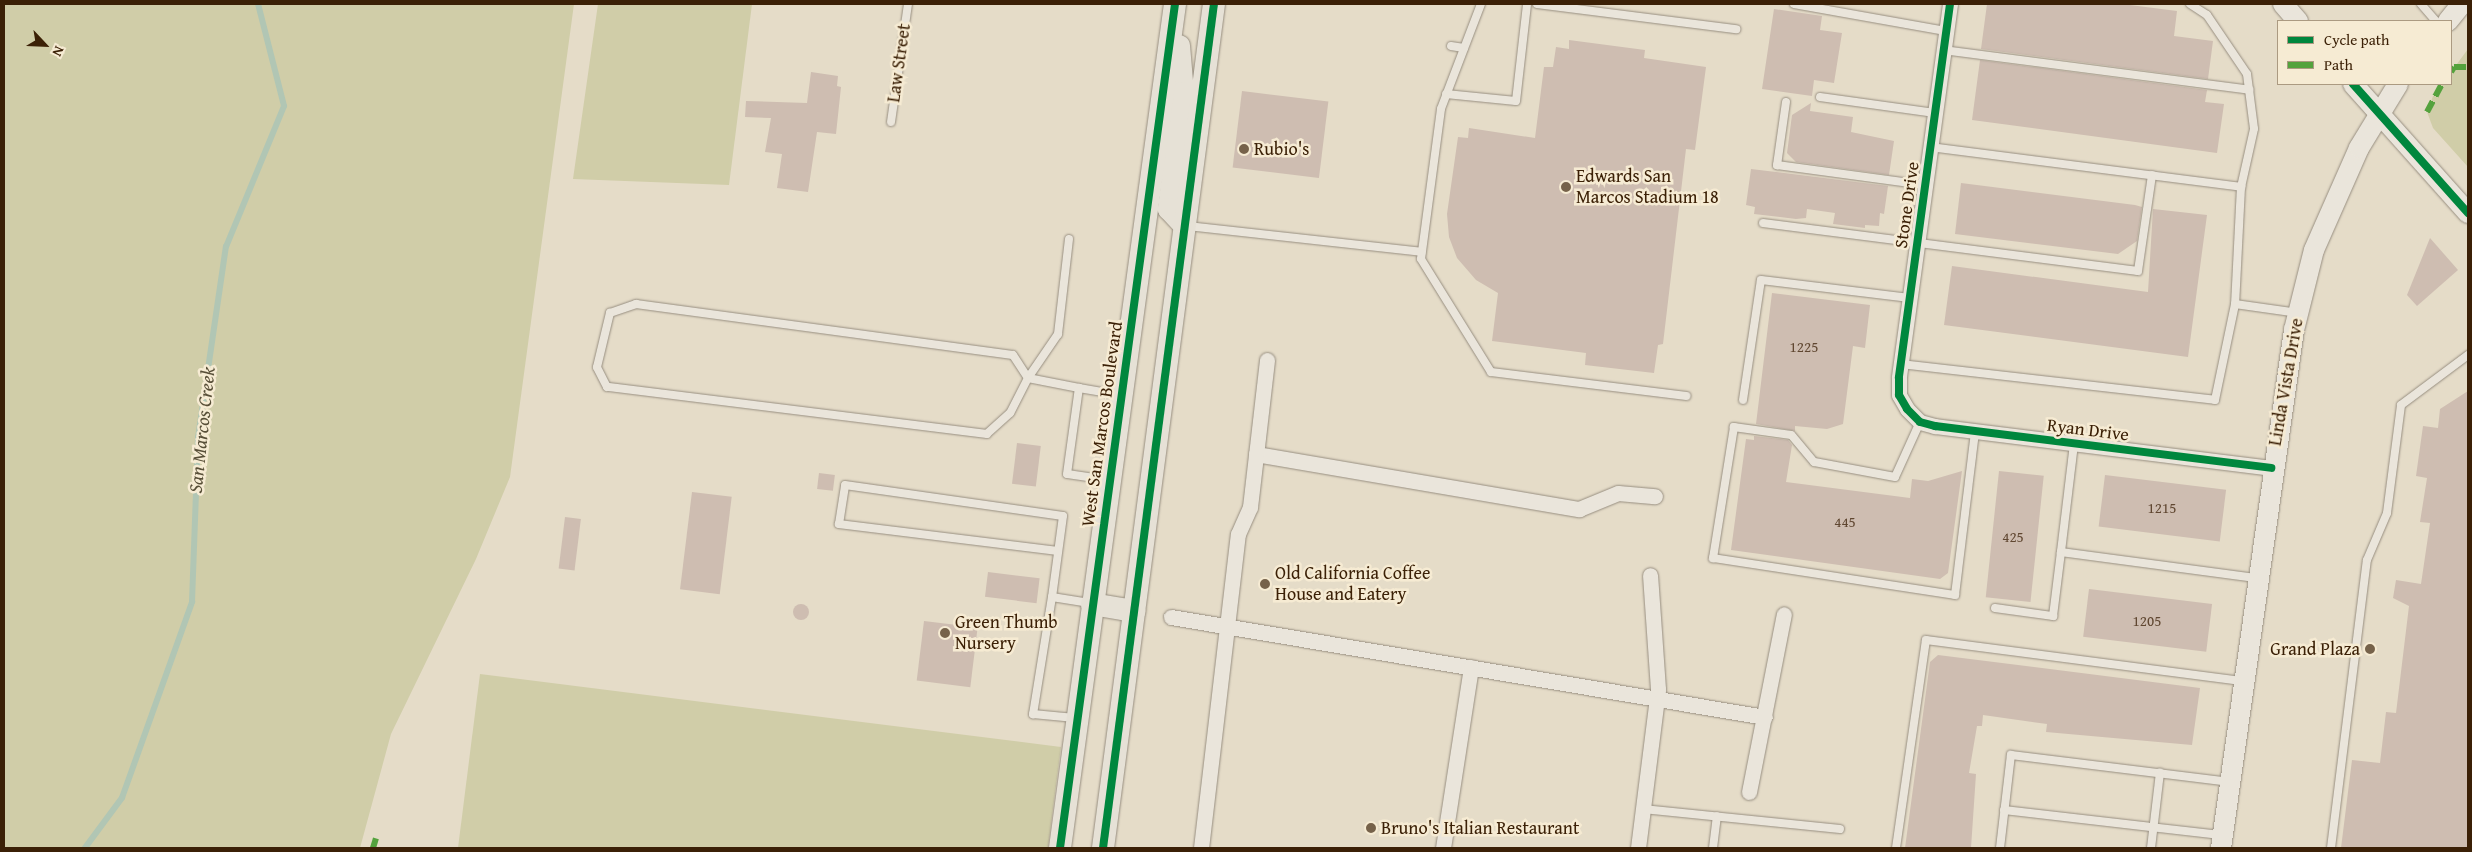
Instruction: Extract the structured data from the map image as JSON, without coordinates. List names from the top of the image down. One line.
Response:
{"streets":{"main road":["Linda Vista Drive","West San Marcos Boulevard"],"street":["Stone Drive","Ryan Drive"],"lane":["Law Street"]},"crossings":[["Stone Drive","Ryan Drive"],["Linda Vista Drive","Ryan Drive"]],"water":["San Marcos Creek"],"places":["Rubio's","Edwards San Marcos Stadium 18","Old California Coffee House and Eatery","Green Thumb Nursery","Grand Plaza","Bruno's Italian Restaurant"],"house_numbers":["1225","1215","445","425","1205"],"legend":["Cycle path","Path"],"north":"bottom right"}
